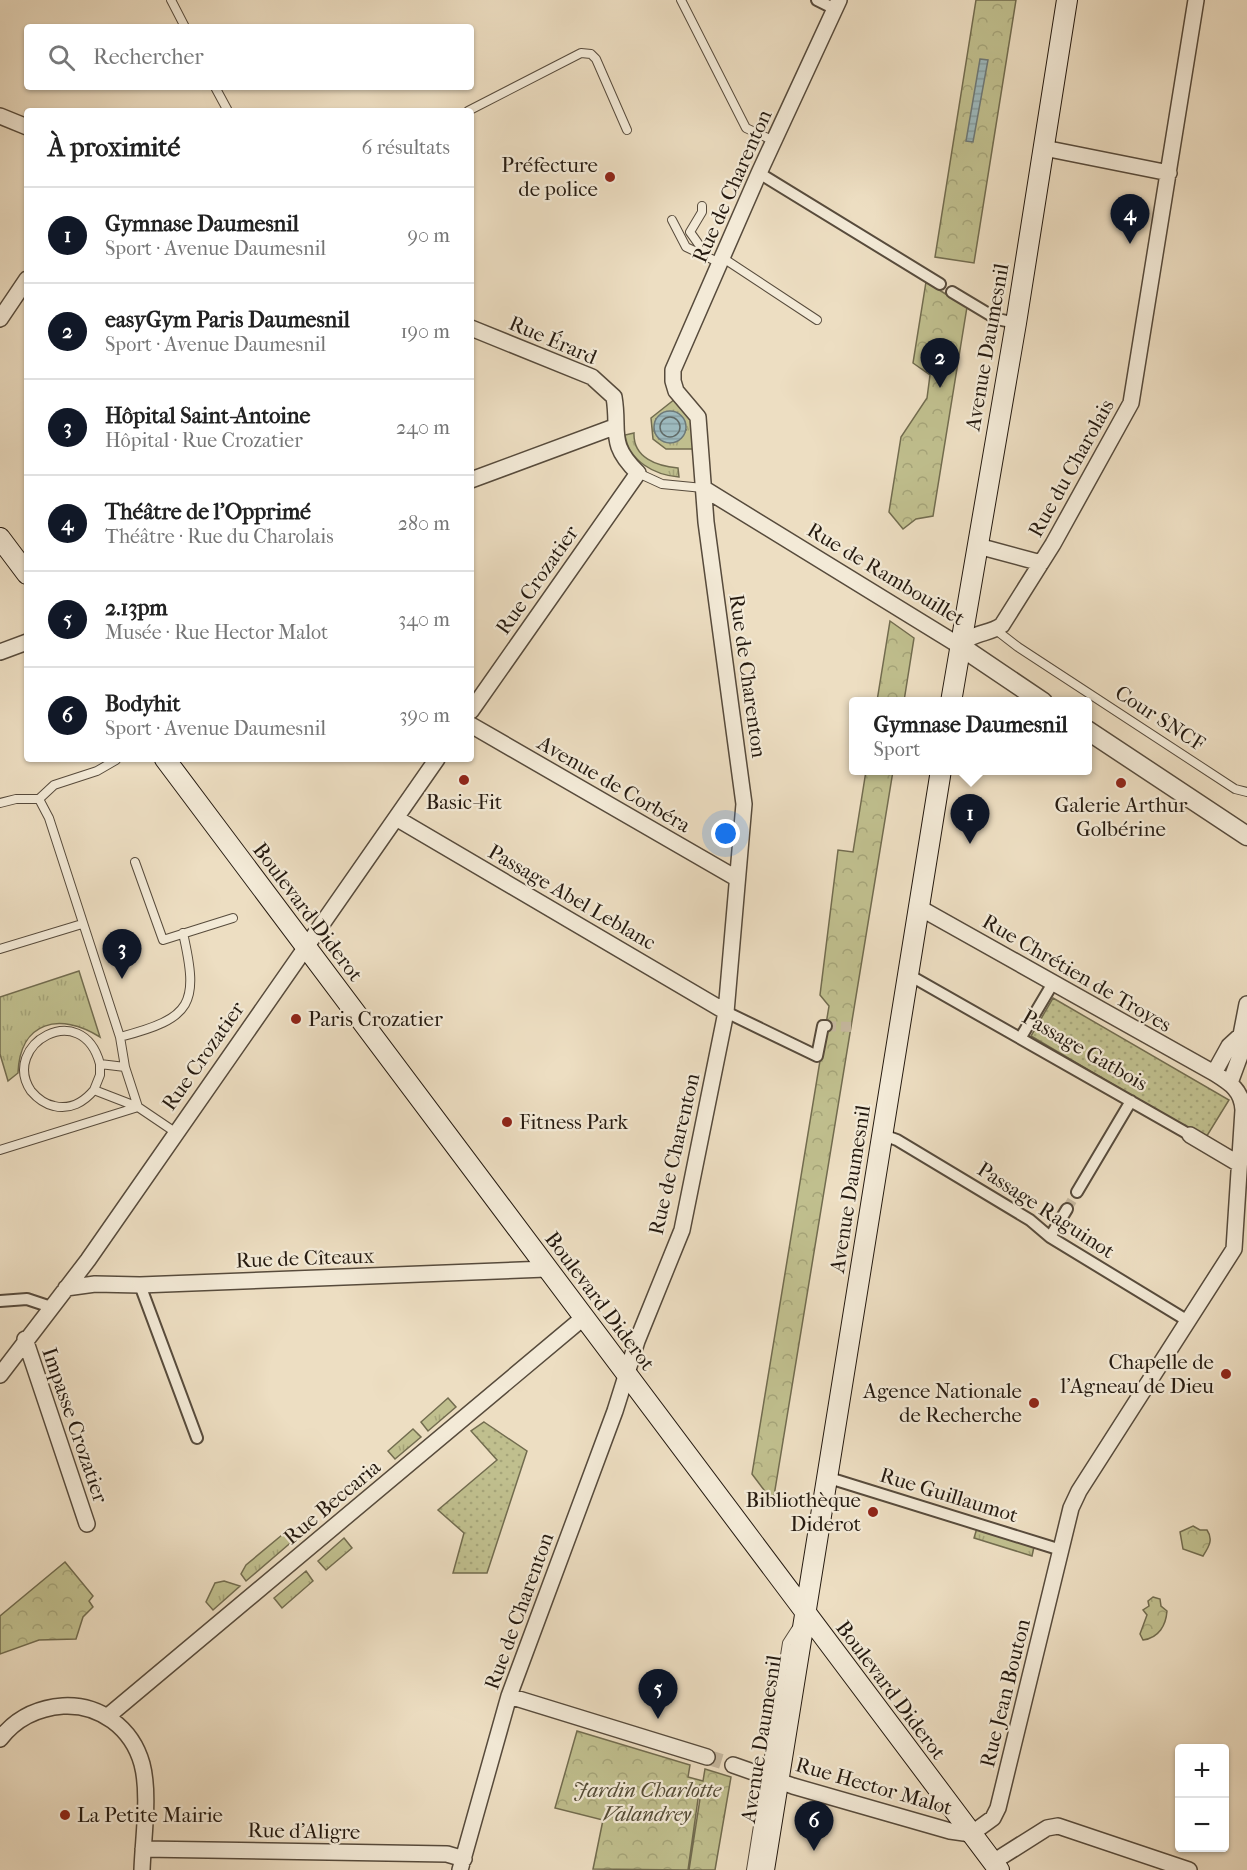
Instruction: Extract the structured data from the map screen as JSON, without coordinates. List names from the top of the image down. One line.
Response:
{"streets":{"main road":["Avenue Daumesnil","Boulevard Diderot"],"street":["Rue de Charenton","Rue Érard","Rue du Charolais","Rue de Rambouillet","Rue Crozatier","Avenue de Corbéra","Passage Abel Leblanc","Rue Chrétien de Troyes","Passage Gatbois","Passage Raguinot","Rue de Cîteaux","Impasse Crozatier","Rue Guillaumot","Rue Beccaria","Rue Jean Bouton","Rue Hector Malot","Rue d'Aligre"],"lane":["Cour SNCF"]},"crossings":[["Rue de Charenton","Rue de Rambouillet"],["Rue de Charenton","Avenue de Corbéra"],["Rue de Charenton","Passage Abel Leblanc"],["Rue de Charenton","Boulevard Diderot"],["Rue de Charenton","Rue d'Aligre"],["Avenue Daumesnil","Rue du Charolais"],["Avenue Daumesnil","Rue de Rambouillet"],["Avenue Daumesnil","Boulevard Diderot"],["Avenue Daumesnil","Rue Chrétien de Troyes"],["Avenue Daumesnil","Passage Gatbois"],["Avenue Daumesnil","Passage Raguinot"],["Avenue Daumesnil","Rue Guillaumot"],["Avenue Daumesnil","Rue Hector Malot"],["Rue du Charolais","Cour SNCF"],["Rue Crozatier","Passage Abel Leblanc"],["Rue Crozatier","Boulevard Diderot"],["Rue Crozatier","Rue de Cîteaux"],["Rue Crozatier","Impasse Crozatier"],["Boulevard Diderot","Rue de Cîteaux"],["Boulevard Diderot","Rue Beccaria"],["Boulevard Diderot","Rue Jean Bouton"],["Boulevard Diderot","Rue Hector Malot"],["Rue Chrétien de Troyes","Rue Jean Bouton"],["Passage Gatbois","Rue Jean Bouton"],["Passage Raguinot","Rue Jean Bouton"],["Rue Guillaumot","Rue Jean Bouton"],["Rue Jean Bouton","Rue Hector Malot"]],"parks":["Jardin Charlotte Valandrey"],"places":["Préfecture de police","Basic-Fit","Galerie Arthur Golbérine","Paris Crozatier","Fitness Park","Chapelle de l'Agneau de Dieu","Agence Nationale de Recherche","Bibliothèque Diderot","La Petite Mairie"],"page":{"search":"Rechercher","heading":["À proximité","6 résultats"],"list":[{"mark":"1","name":"Gymnase Daumesnil","note":"Sport · Avenue Daumesnil","value":"90 m"},{"mark":"2","name":"easyGym Paris Daumesnil","note":"Sport · Avenue Daumesnil","value":"190 m"},{"mark":"3","name":"Hôpital Saint-Antoine","note":"Hôpital · Rue Crozatier","value":"240 m"},{"mark":"4","name":"Théâtre de l'Opprimé","note":"Théâtre · Rue du Charolais","value":"280 m"},{"mark":"5","name":"2.13pm","note":"Musée · Rue Hector Malot","value":"340 m"},{"mark":"6","name":"Bodyhit","note":"Sport · Avenue Daumesnil","value":"390 m"}],"pins":["4","2","1","3","5","6"],"popup":["Gymnase Daumesnil","Sport"],"map_buttons":["+","−"]}}
